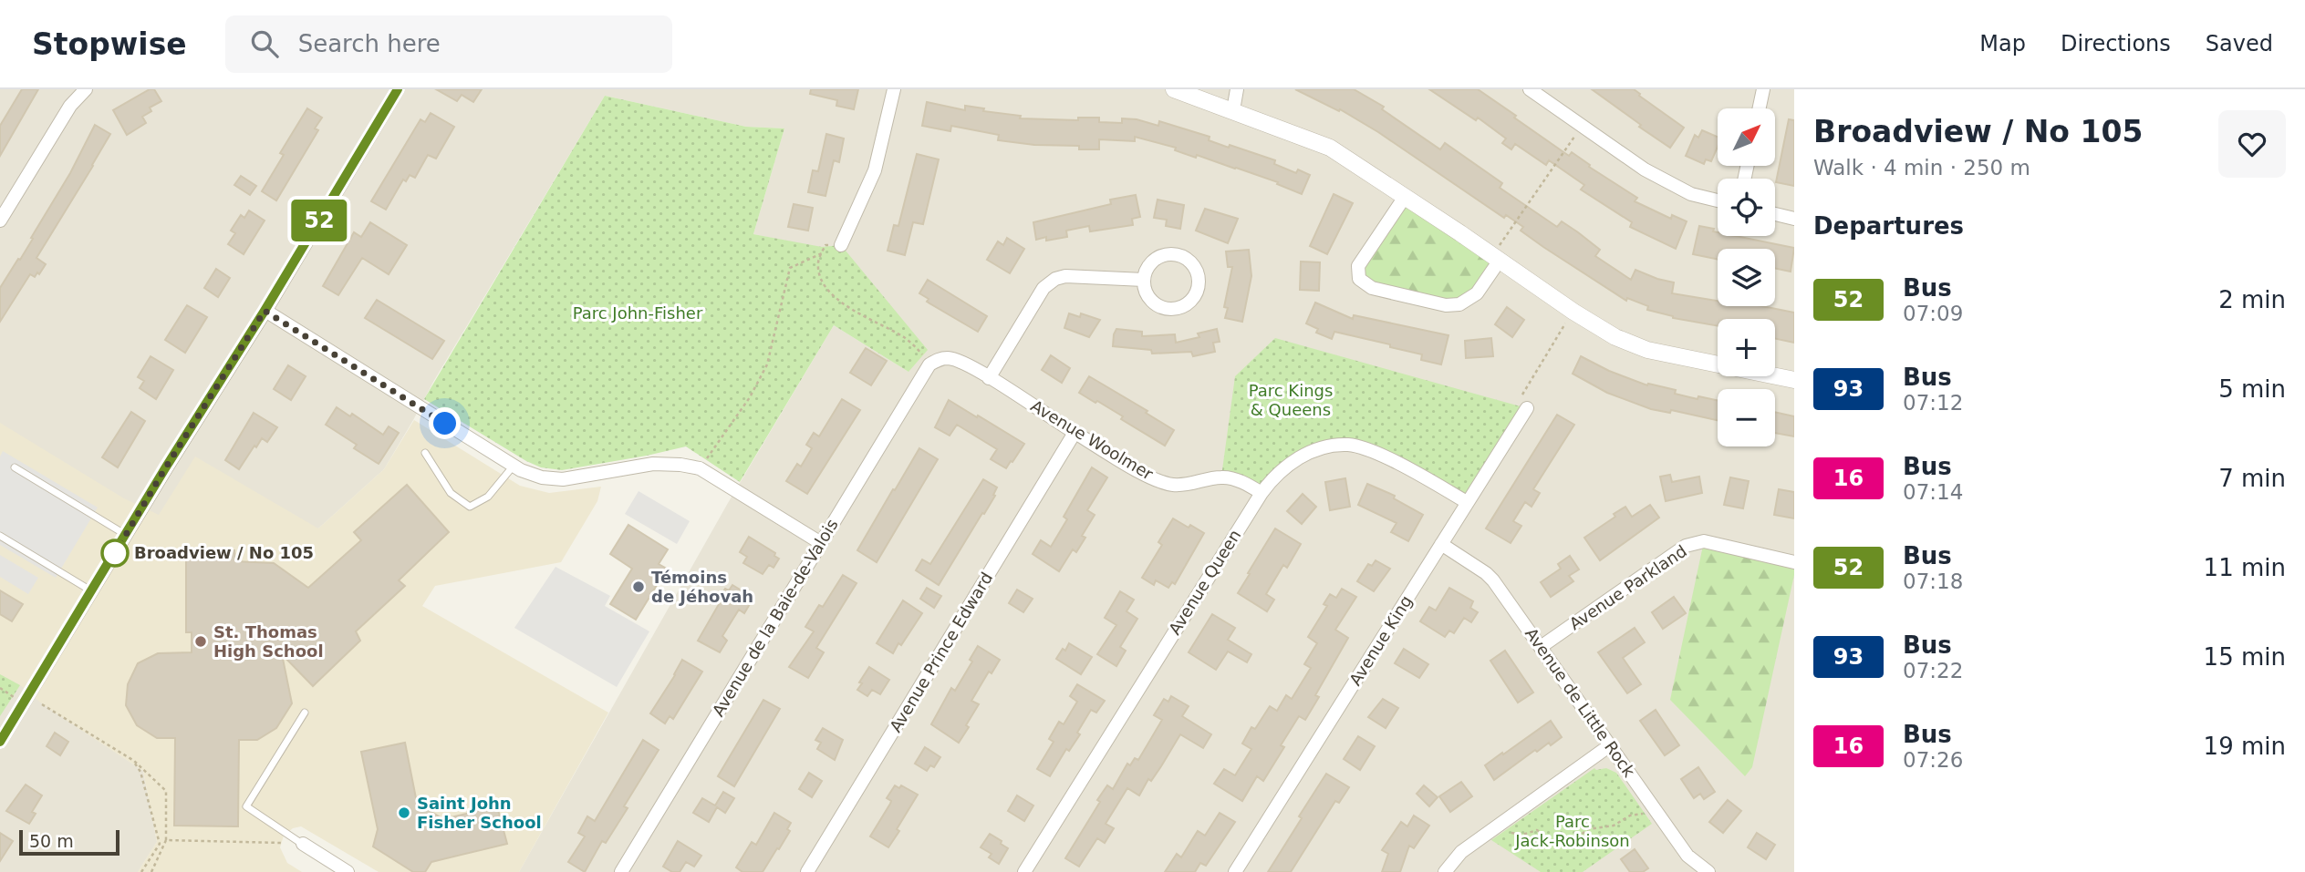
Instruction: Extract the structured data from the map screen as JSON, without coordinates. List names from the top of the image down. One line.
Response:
{"streets":{"street":["Avenue Woolmer","Avenue Queen","Avenue Parkland","Avenue de la Baie-de-Valois","Avenue King","Avenue Prince Edward","Avenue de Little Rock"]},"crossings":[["Avenue Woolmer","Avenue Queen"],["Avenue Woolmer","Avenue de la Baie-de-Valois"],["Avenue Woolmer","Avenue Prince Edward"],["Avenue Queen","Avenue King"],["Avenue Parkland","Avenue de Little Rock"],["Avenue King","Avenue de Little Rock"]],"parks":["Parc John-Fisher","Parc Kings & Queens","Parc Jack-Robinson"],"places":["Broadview / No 105","Témoins de Jéhovah","St. Thomas High School","Saint John Fisher School"],"lines":["bus line 52"],"scale_bar":"50 m","north":"top right","page":{"header":"Stopwise","search":"Search here","nav":["Map","Directions","Saved"],"on_map":"52","heading":[["Broadview / No 105","Walk · 4 min · 250 m"],"Departures"],"map_buttons":["+","−"],"list":[{"mark":"52","name":"Bus","note":"07:09","value":"2 min"},{"mark":"93","name":"Bus","note":"07:12","value":"5 min"},{"mark":"16","name":"Bus","note":"07:14","value":"7 min"},{"mark":"52","name":"Bus","note":"07:18","value":"11 min"},{"mark":"93","name":"Bus","note":"07:22","value":"15 min"},{"mark":"16","name":"Bus","note":"07:26","value":"19 min"}],"scale":"50 m"}}
